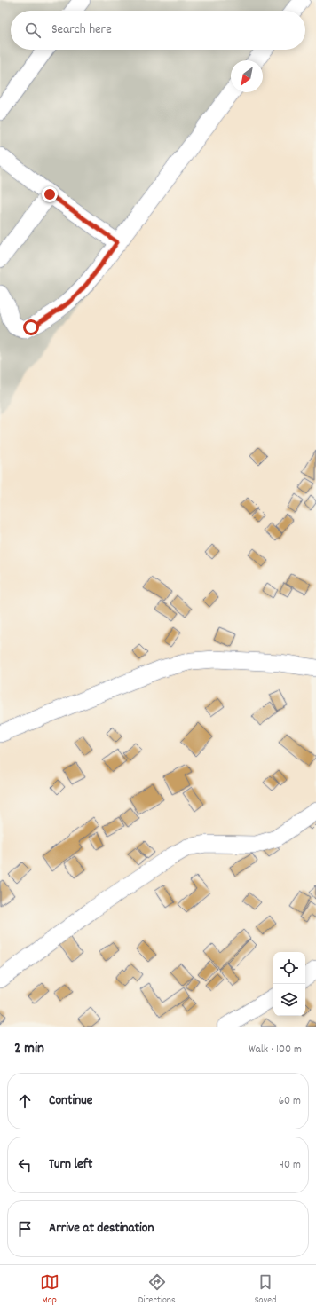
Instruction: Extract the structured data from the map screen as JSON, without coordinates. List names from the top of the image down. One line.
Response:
{"north":"bottom left","page":{"search":"Search here","heading":["2 min","Walk · 100 m"],"list":[["Continue","60 m"],["Turn left","40 m"],"Arrive at destination"],"nav":["Map","Directions","Saved"]}}
